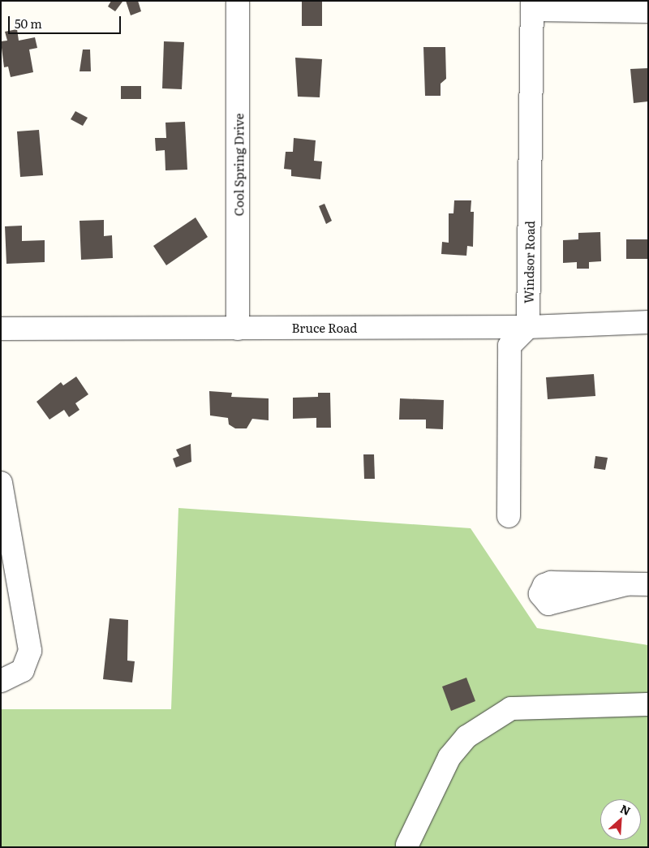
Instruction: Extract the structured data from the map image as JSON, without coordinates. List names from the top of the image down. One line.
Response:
{"streets":{"street":["Cool Spring Drive","Windsor Road","Bruce Road"]},"crossings":[["Cool Spring Drive","Bruce Road"],["Windsor Road","Bruce Road"]],"scale_bar":"50 m","north":"top right"}
